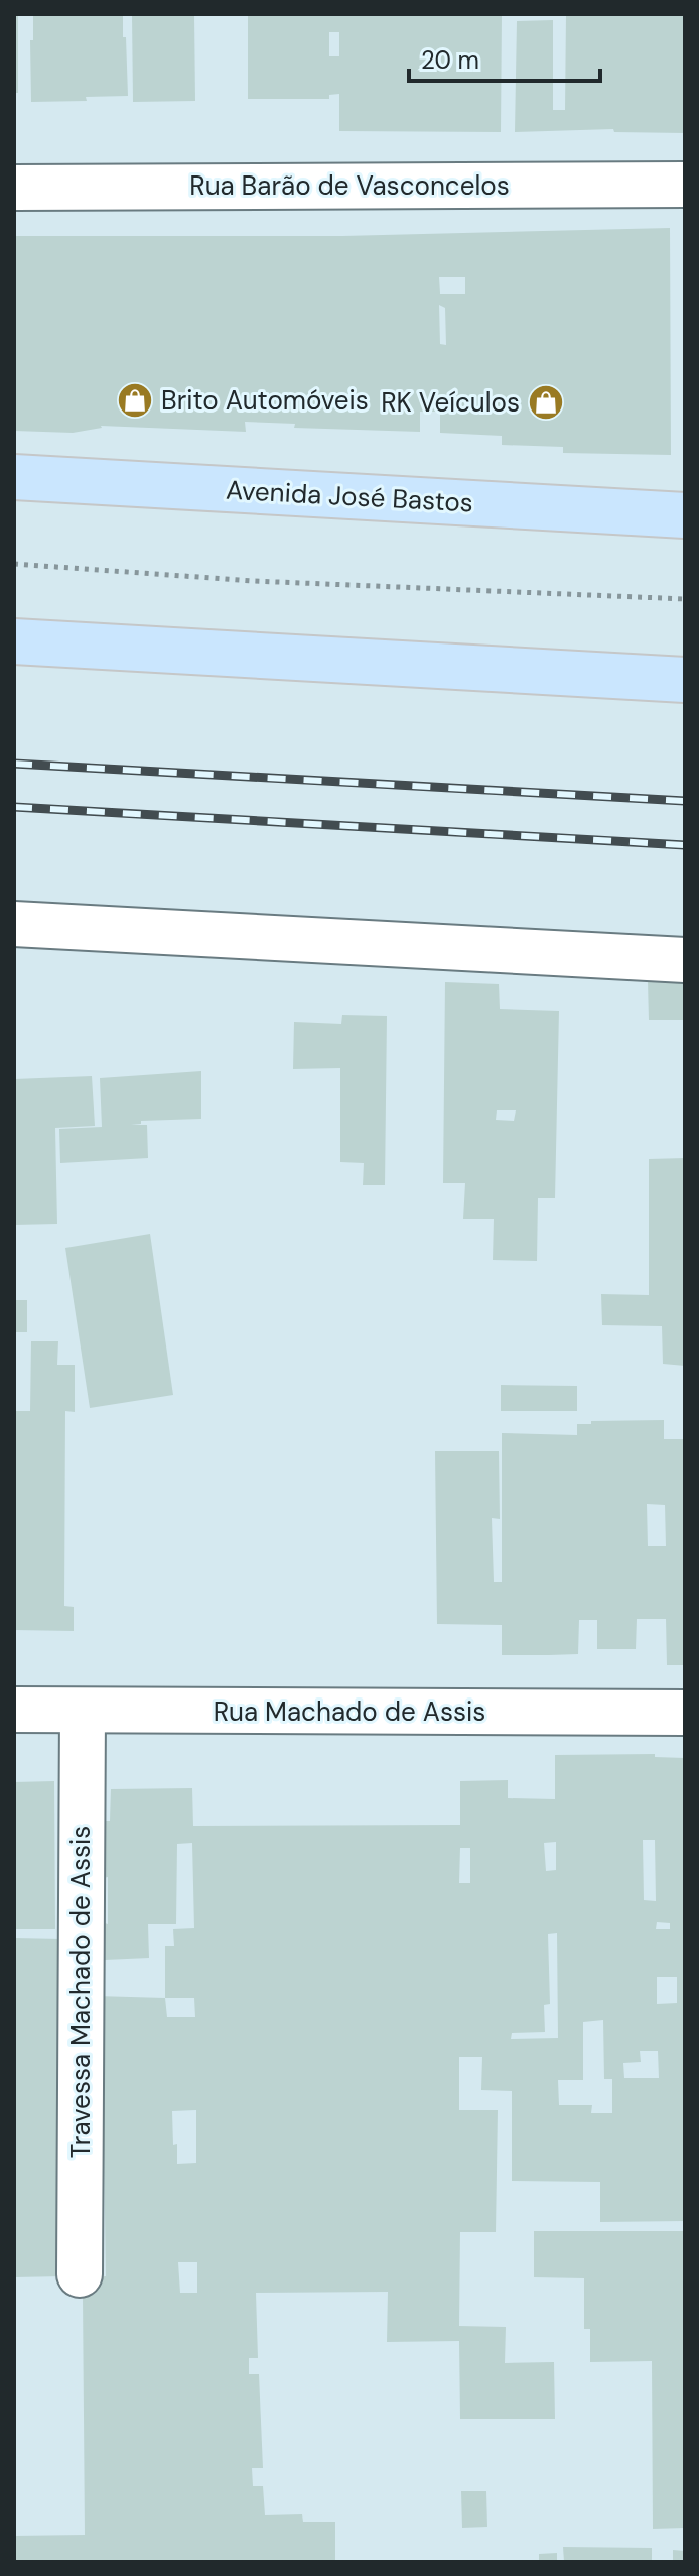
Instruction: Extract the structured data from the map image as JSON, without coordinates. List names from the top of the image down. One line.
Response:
{"streets":{"main road":["Avenida José Bastos"],"street":["Rua Barão de Vasconcelos","Rua Machado de Assis","Travessa Machado de Assis"]},"crossings":[["Rua Machado de Assis","Travessa Machado de Assis"]],"places":{"shop":["Brito Automóveis","RK Veículos"]},"scale_bar":"20 m"}
